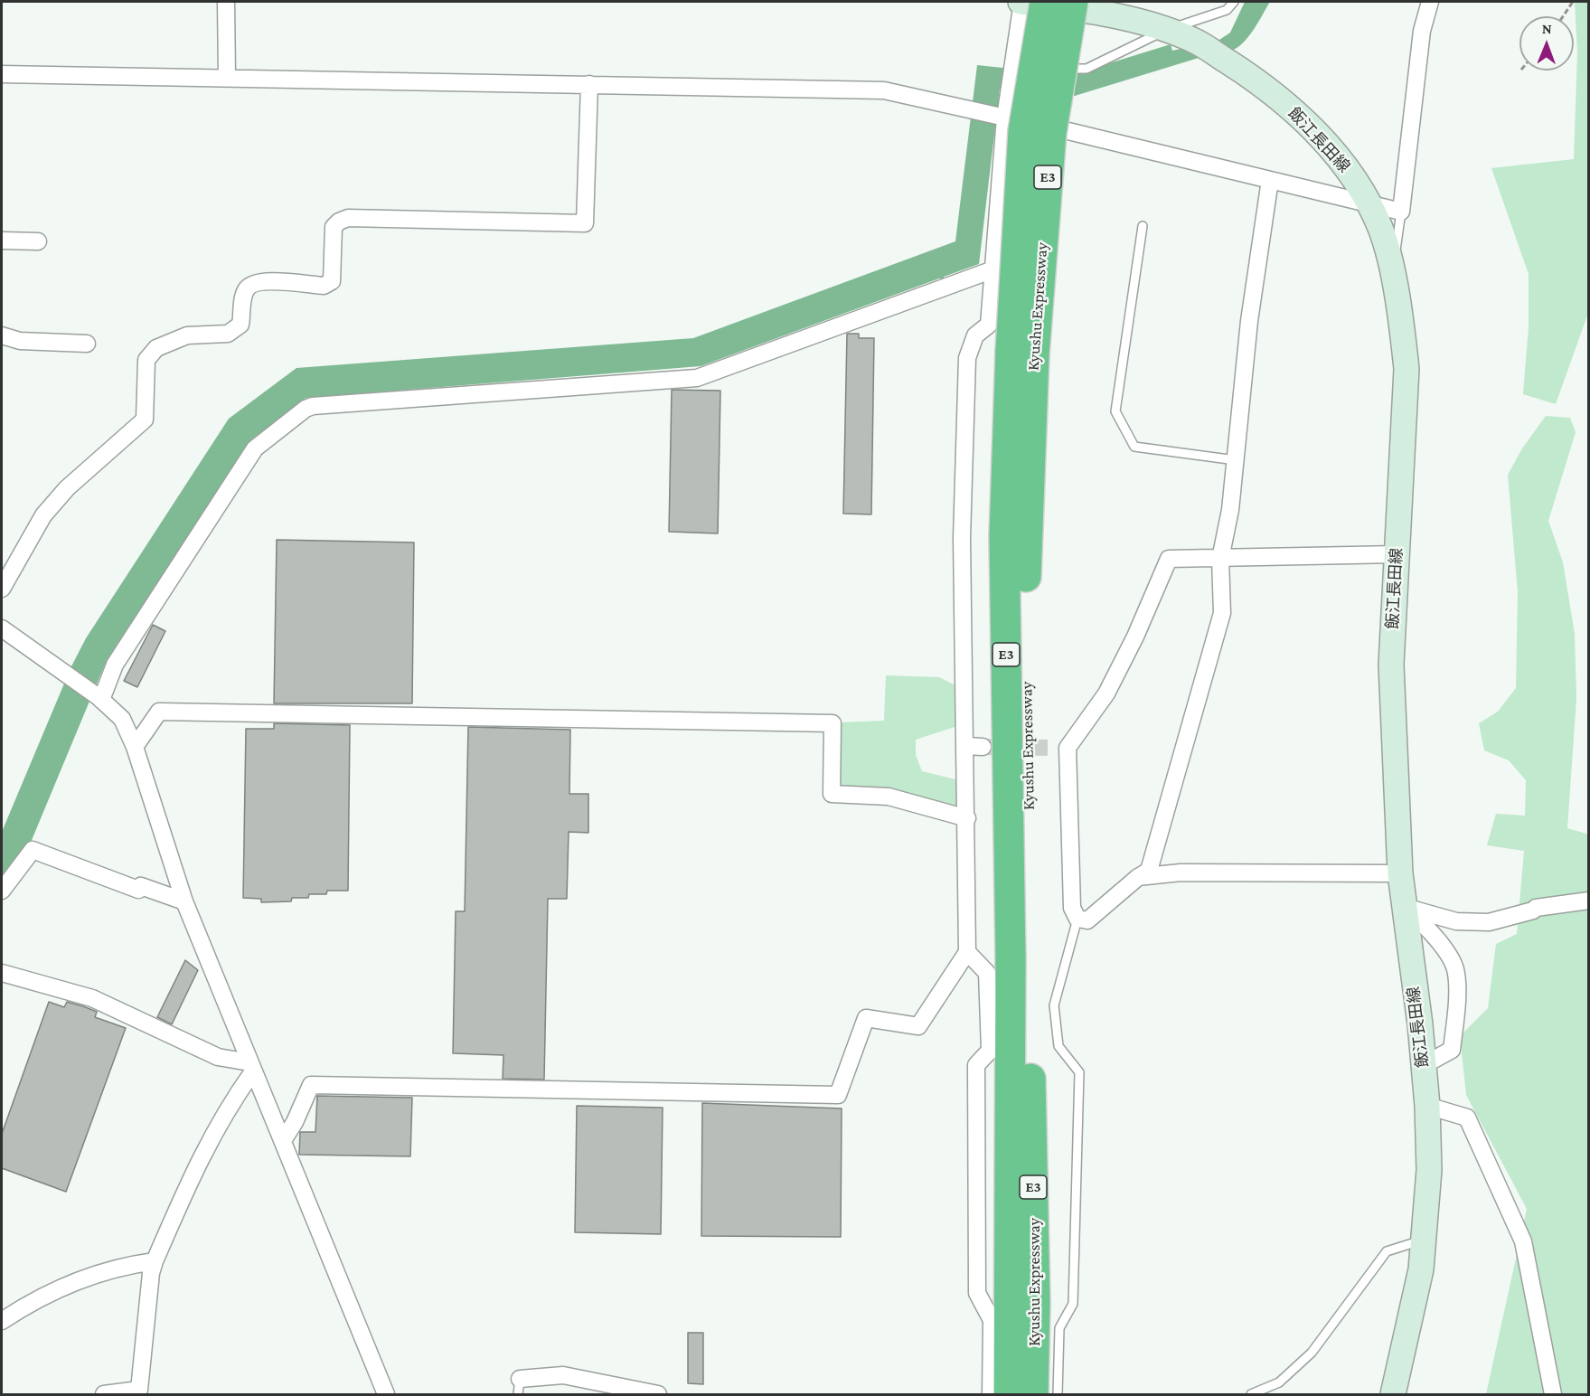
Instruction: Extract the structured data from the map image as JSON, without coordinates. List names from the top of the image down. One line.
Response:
{"streets":{"highway":["E3","Kyushu Expressway"],"main road":["飯江長田線"]},"north":"top"}
